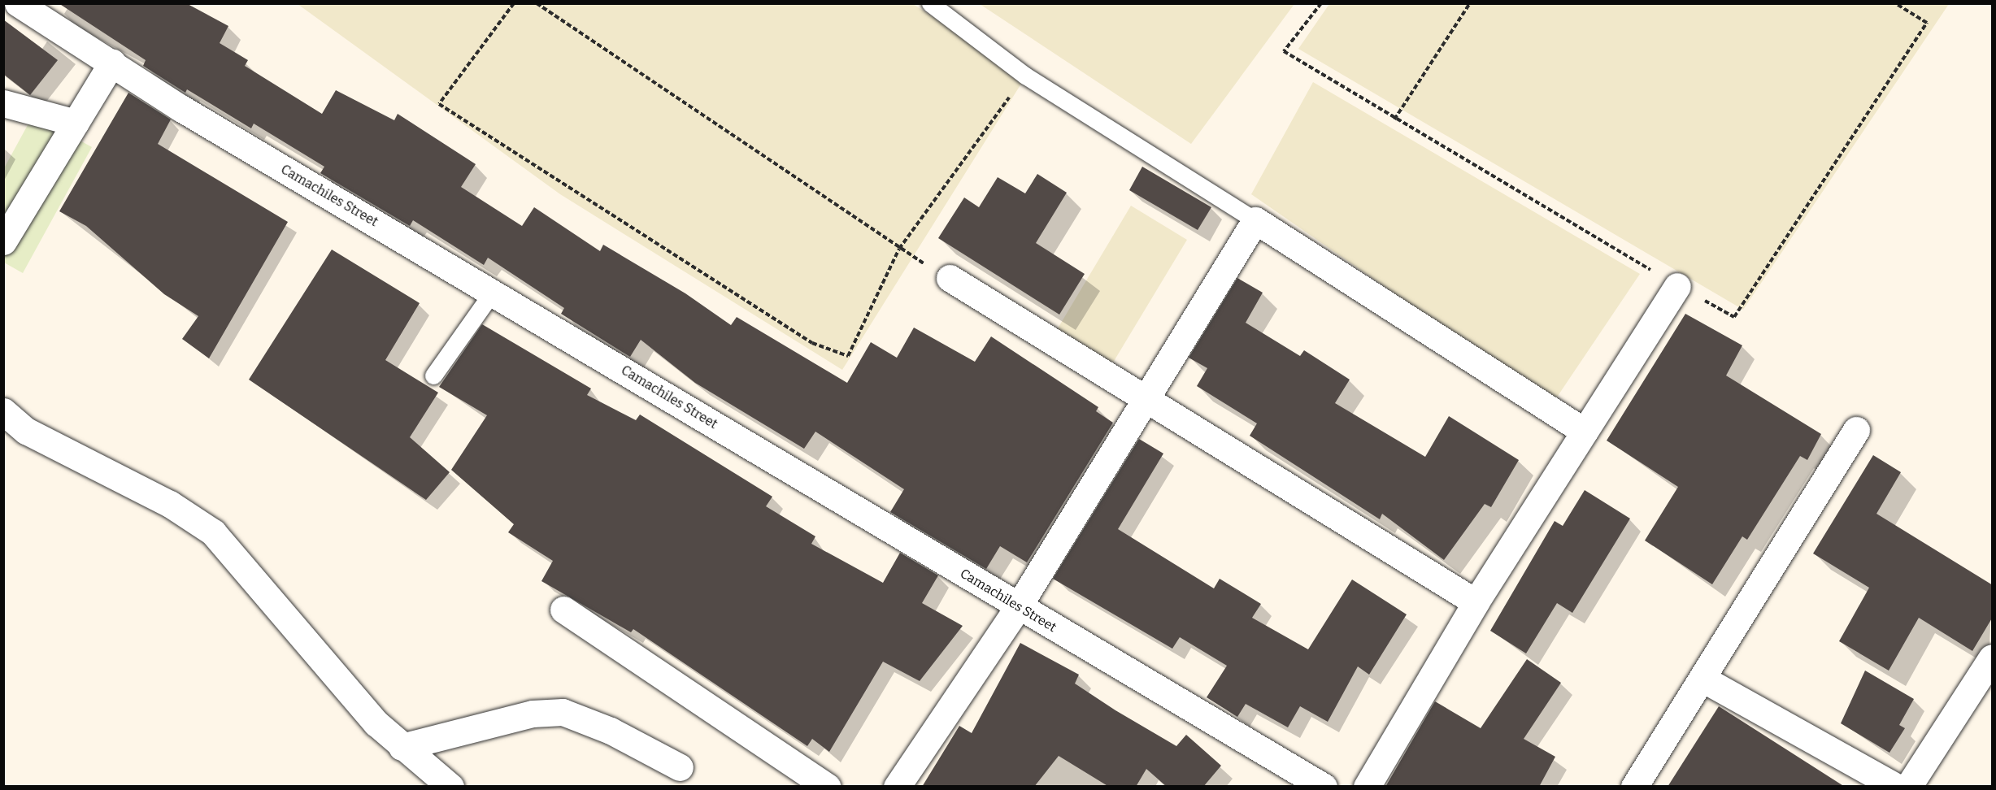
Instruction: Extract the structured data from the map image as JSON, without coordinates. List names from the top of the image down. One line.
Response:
{"streets":{"street":["Camachiles Street"]}}
